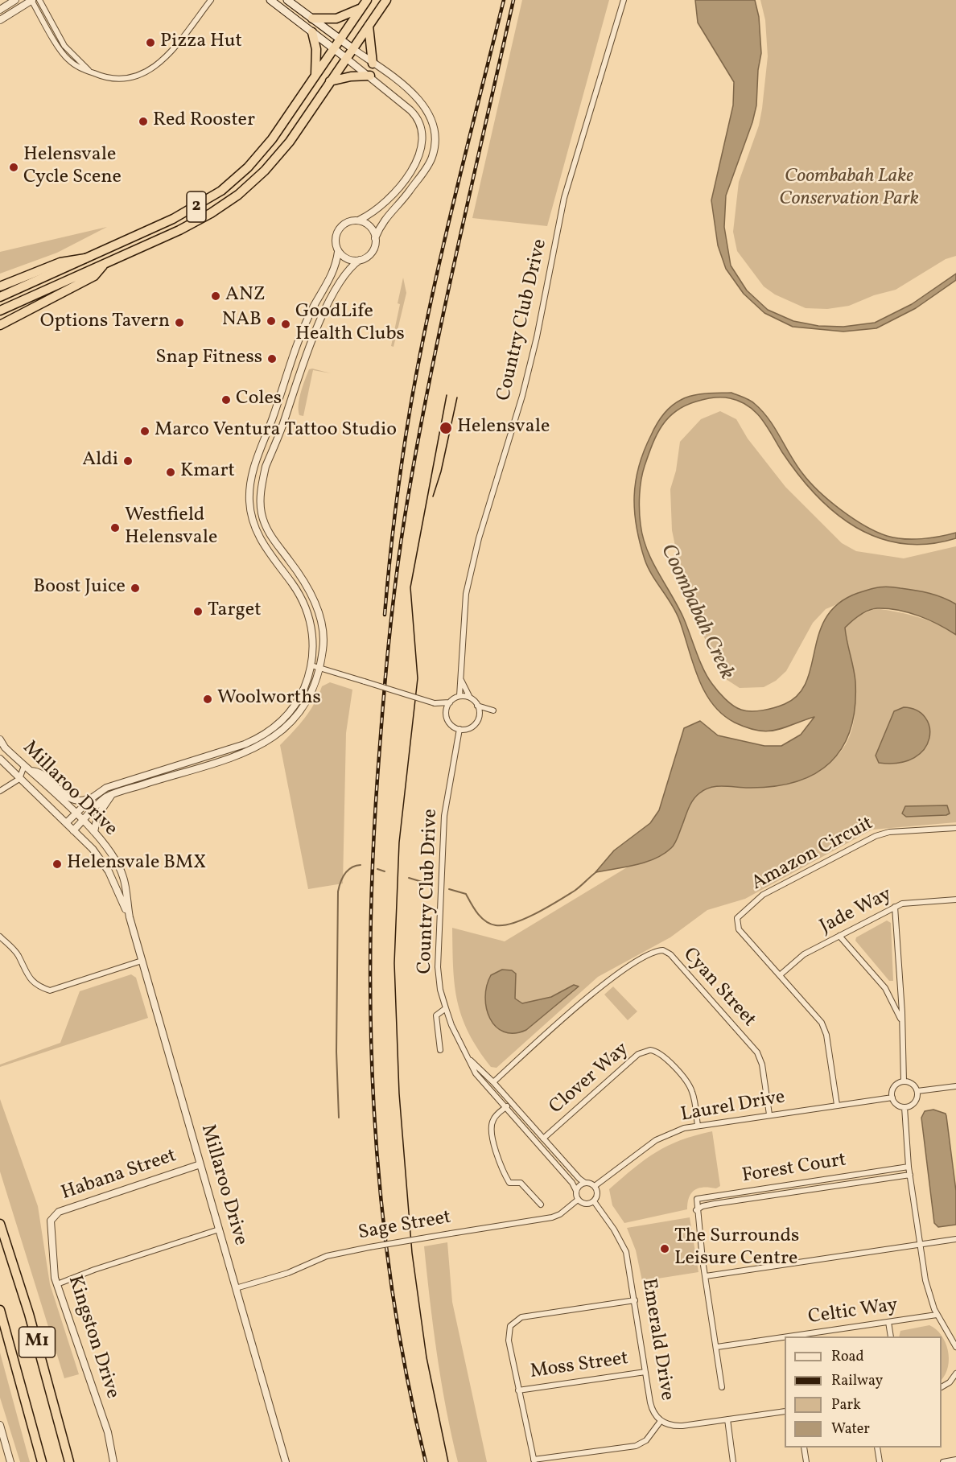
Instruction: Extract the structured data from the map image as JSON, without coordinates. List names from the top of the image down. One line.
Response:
{"streets":{"highway":["2","M1"],"street":["Country Club Drive","Millaroo Drive","Amazon Circuit","Jade Way","Cyan Street","Clover Way","Laurel Drive","Forest Court","Habana Street","Sage Street","Celtic Way","Kingston Drive","Emerald Drive","Moss Street"]},"crossings":[["Millaroo Drive","Habana Street"],["Millaroo Drive","Sage Street"],["Amazon Circuit","Jade Way"],["Amazon Circuit","Laurel Drive"],["Cyan Street","Laurel Drive"],["Clover Way","Laurel Drive"],["Laurel Drive","Sage Street"],["Laurel Drive","Emerald Drive"],["Habana Street","Kingston Drive"],["Sage Street","Emerald Drive"],["Emerald Drive","Moss Street"]],"water":["Coombabah Creek"],"parks":["Coombabah Lake Conservation Park"],"places":["Pizza Hut","Red Rooster","Helensvale Cycle Scene","ANZ","NAB","Options Tavern","GoodLife Health Clubs","Snap Fitness","Coles","Helensvale","Marco Ventura Tattoo Studio","Aldi","Kmart","Westfield Helensvale","Boost Juice","Target","Woolworths","Helensvale BMX","The Surrounds Leisure Centre"],"legend":["Road","Railway","Park","Water"]}
